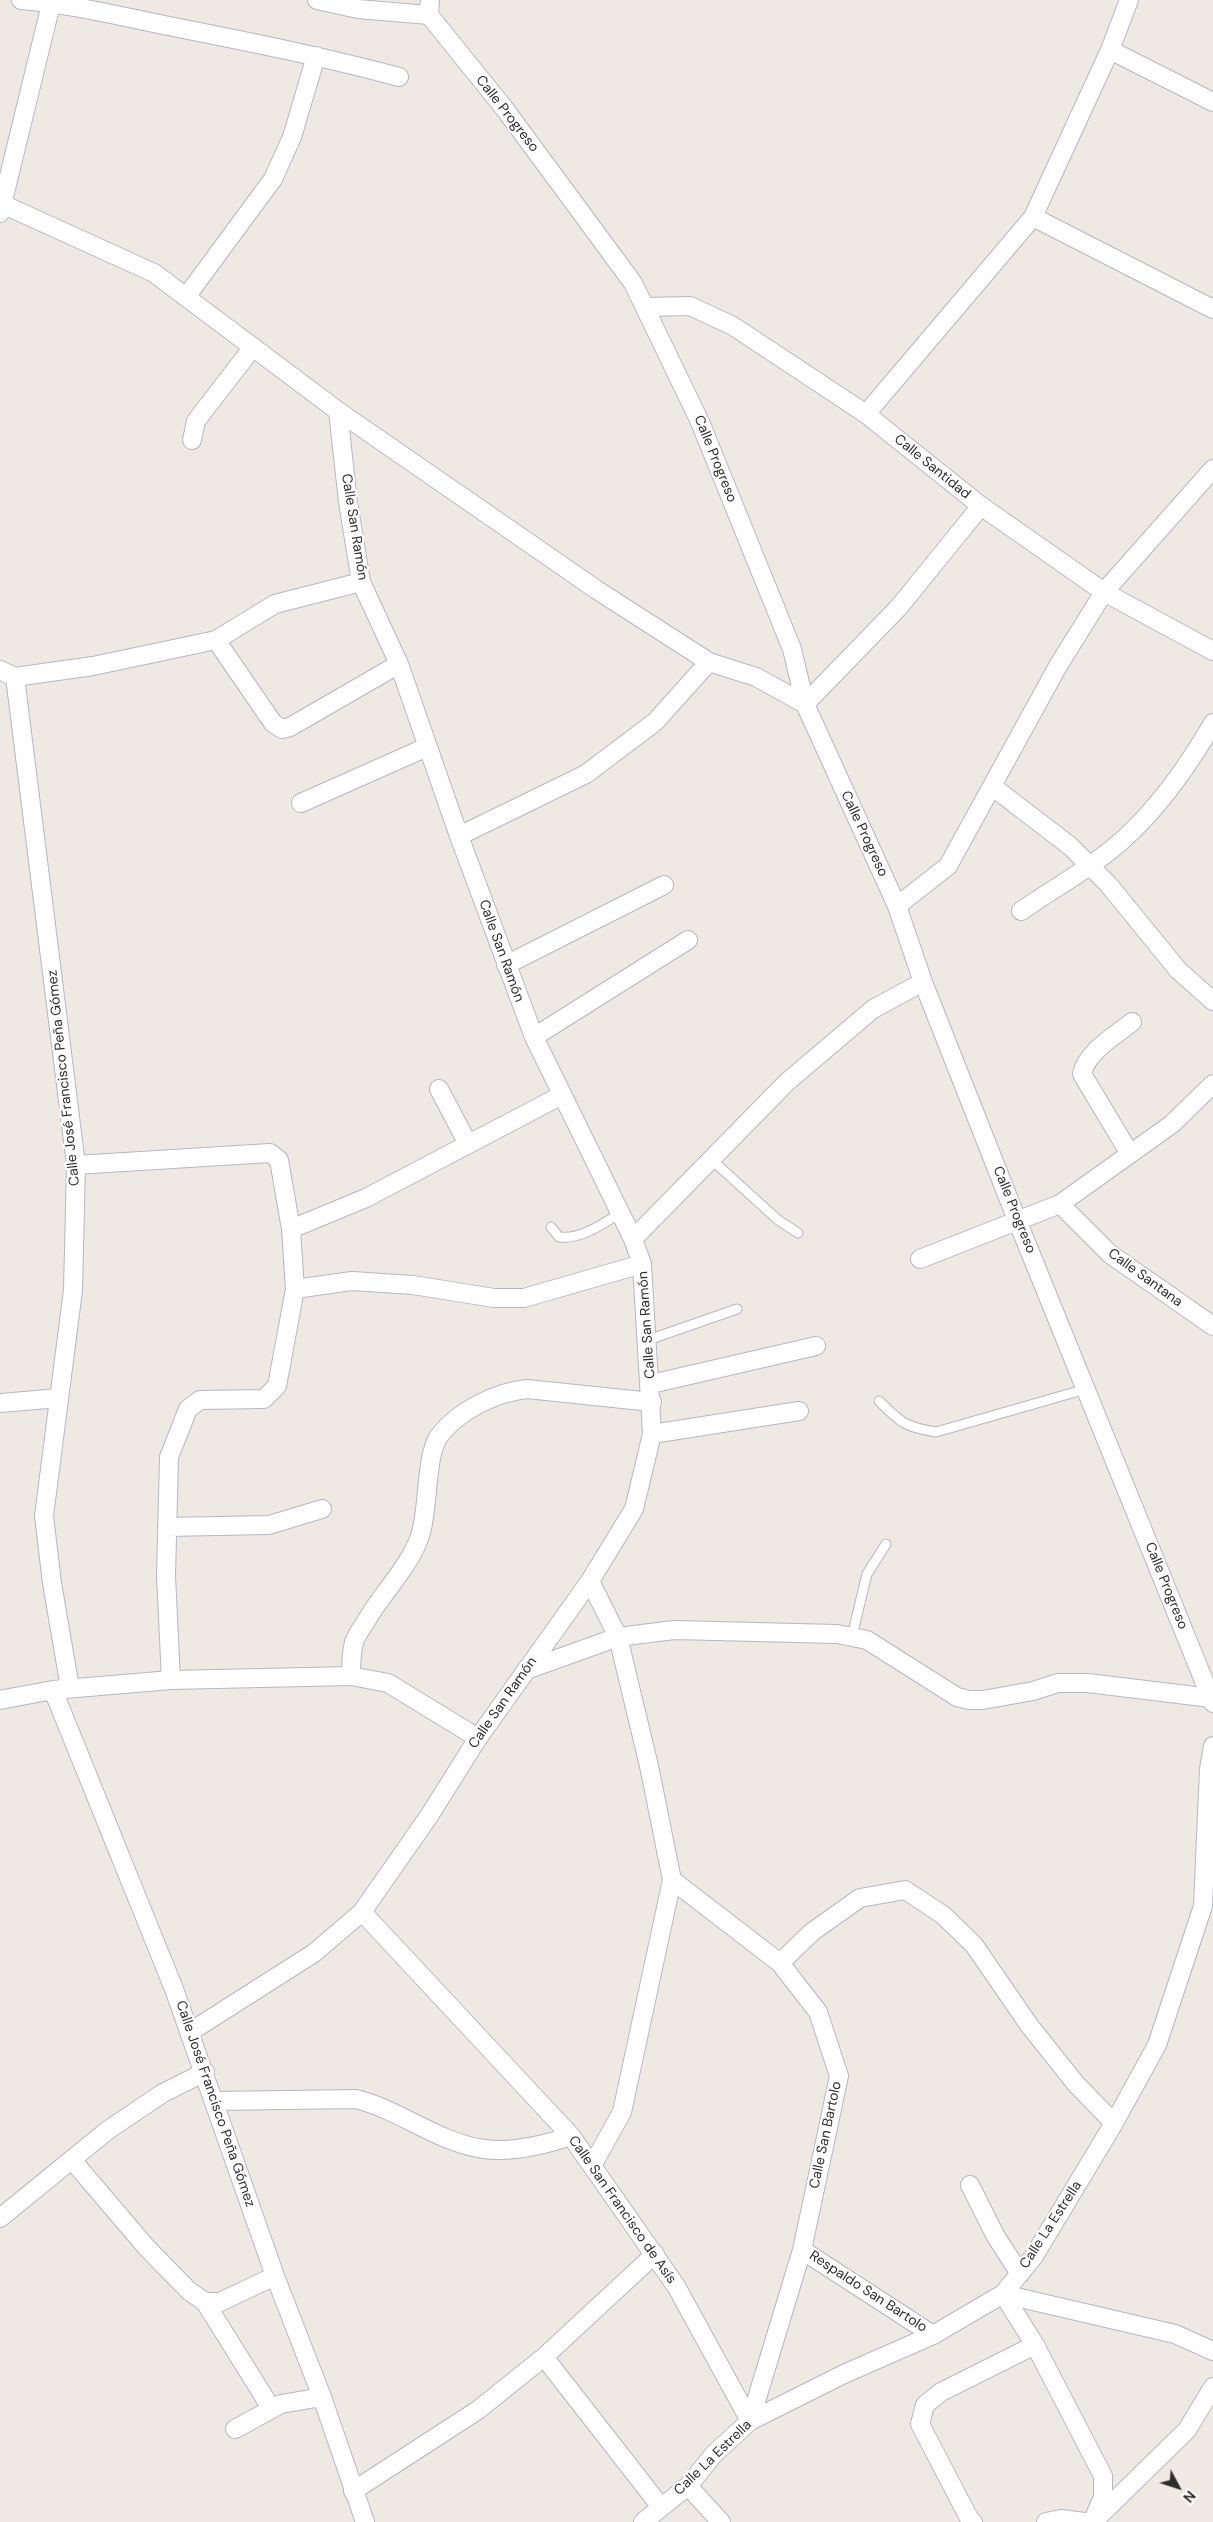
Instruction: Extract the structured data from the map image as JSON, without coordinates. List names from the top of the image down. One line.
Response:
{"streets":{"street":["Calle Progreso","Calle Santidad","Calle San Ramón","Calle José Francisco Peña Gómez","Calle Santana","Calle San Bartolo","Calle San Francisco de Asís","Calle La Estrella","Respaldo San Bartolo"]},"crossings":[["Calle Progreso","Calle Santidad"],["Calle San Ramón","Calle José Francisco Peña Gómez"],["Calle San Ramón","Calle San Francisco de Asís"],["Calle San Bartolo","Calle San Francisco de Asís"],["Calle San Bartolo","Calle La Estrella"],["Calle San Bartolo","Respaldo San Bartolo"],["Calle San Francisco de Asís","Calle La Estrella"],["Calle La Estrella","Respaldo San Bartolo"]],"north":"bottom right"}
